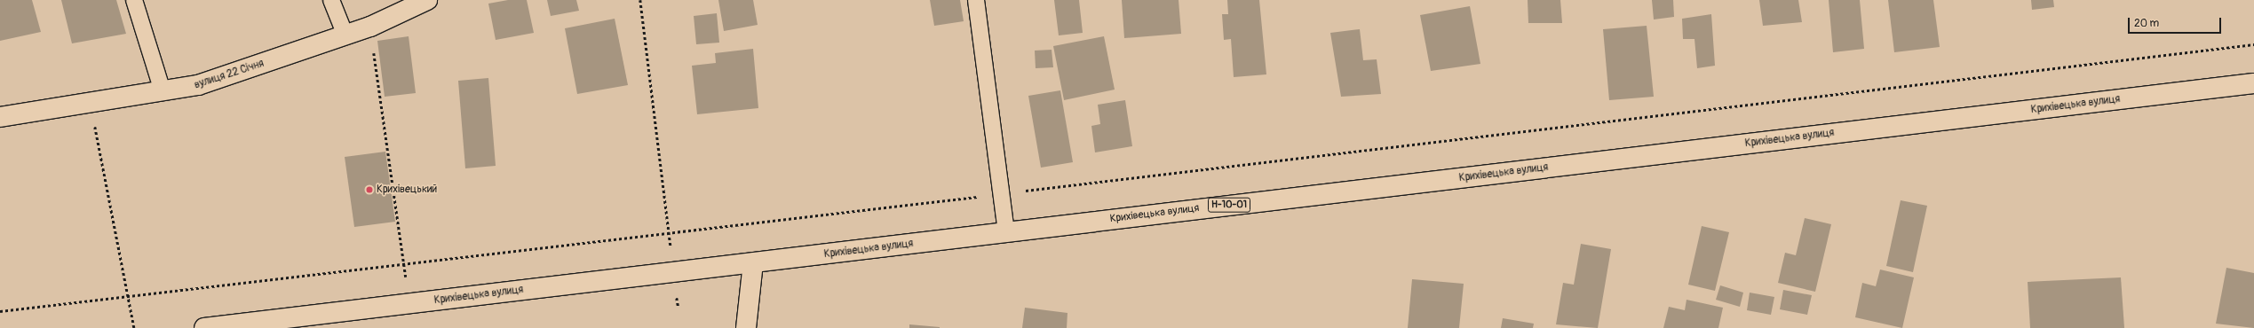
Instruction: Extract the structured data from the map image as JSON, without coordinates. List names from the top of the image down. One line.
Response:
{"streets":{"main road":["вулиця 22 Січня","Крихівецька вулиця","Н-10-01"]},"places":["Крихівецький"],"scale_bar":"20 m"}
